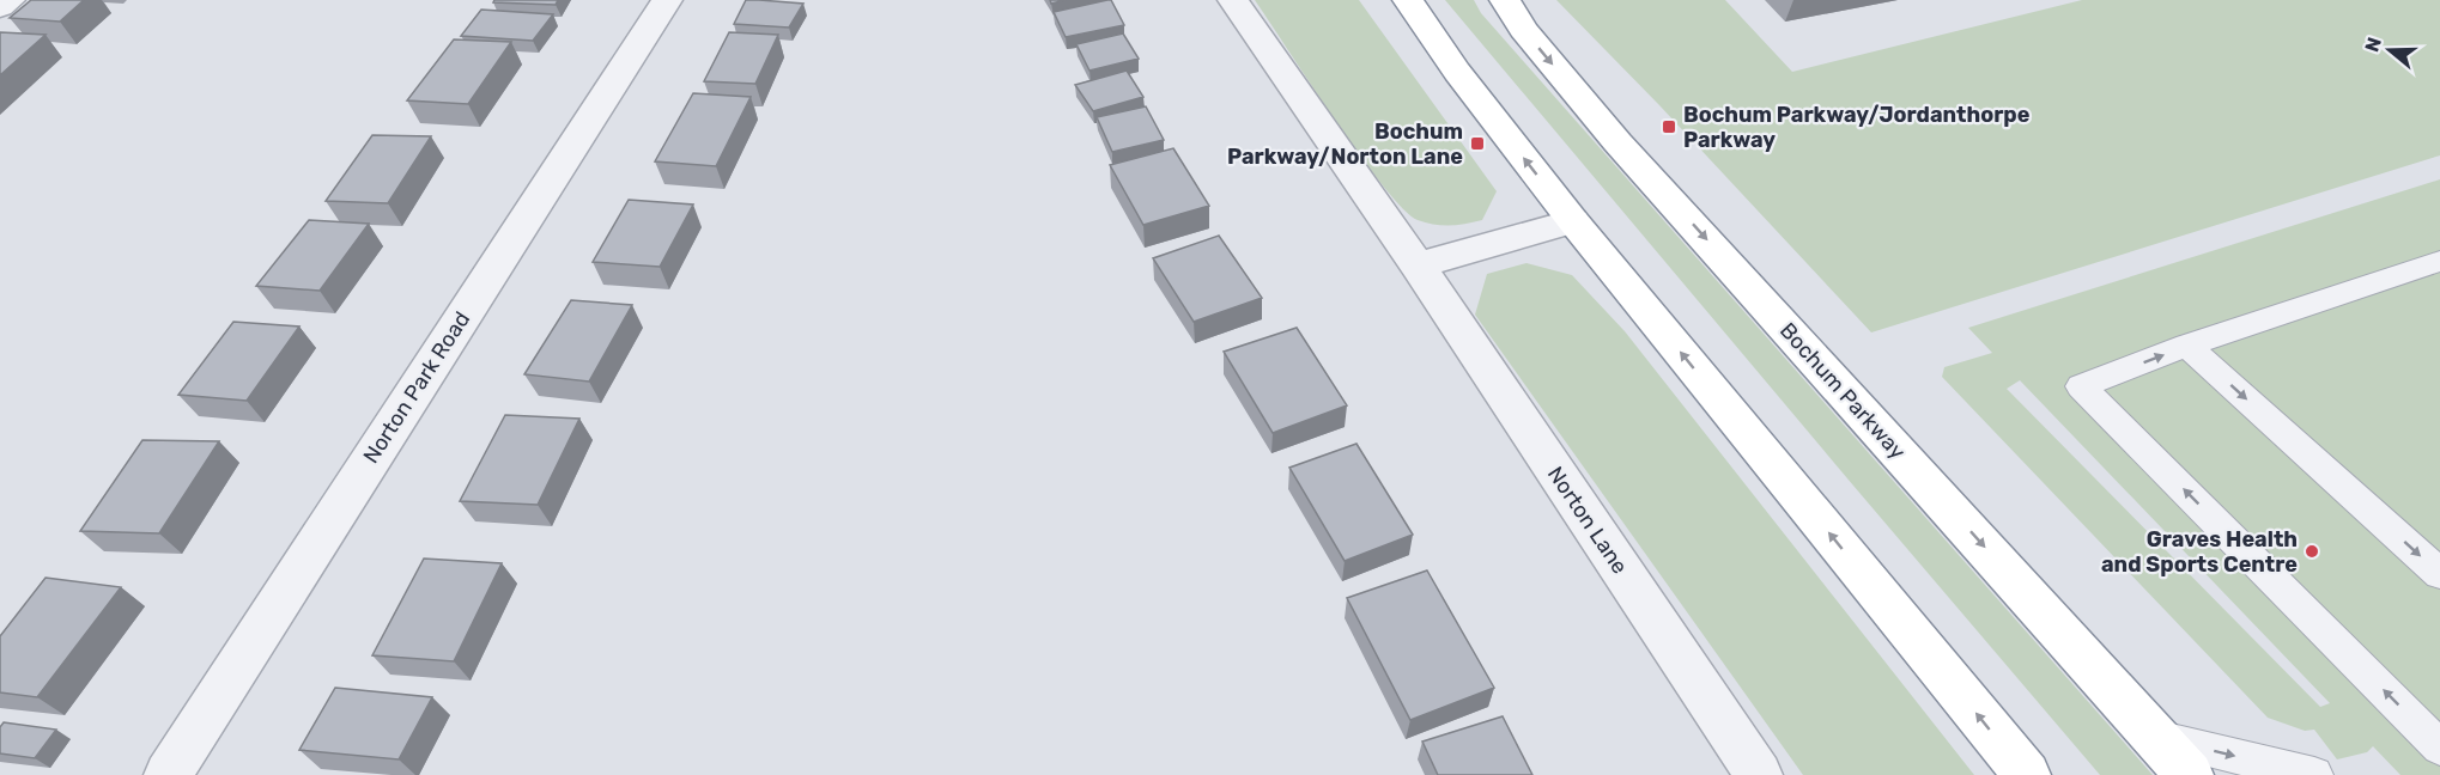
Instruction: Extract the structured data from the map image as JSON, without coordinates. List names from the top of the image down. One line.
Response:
{"streets":{"highway":["Bochum Parkway"],"street":["Norton Park Road","Norton Lane"]},"places":{"transit":["Bochum Parkway/Jordanthorpe Parkway","Bochum Parkway/Norton Lane"],"other":["Graves Health and Sports Centre"]},"north":"left"}
